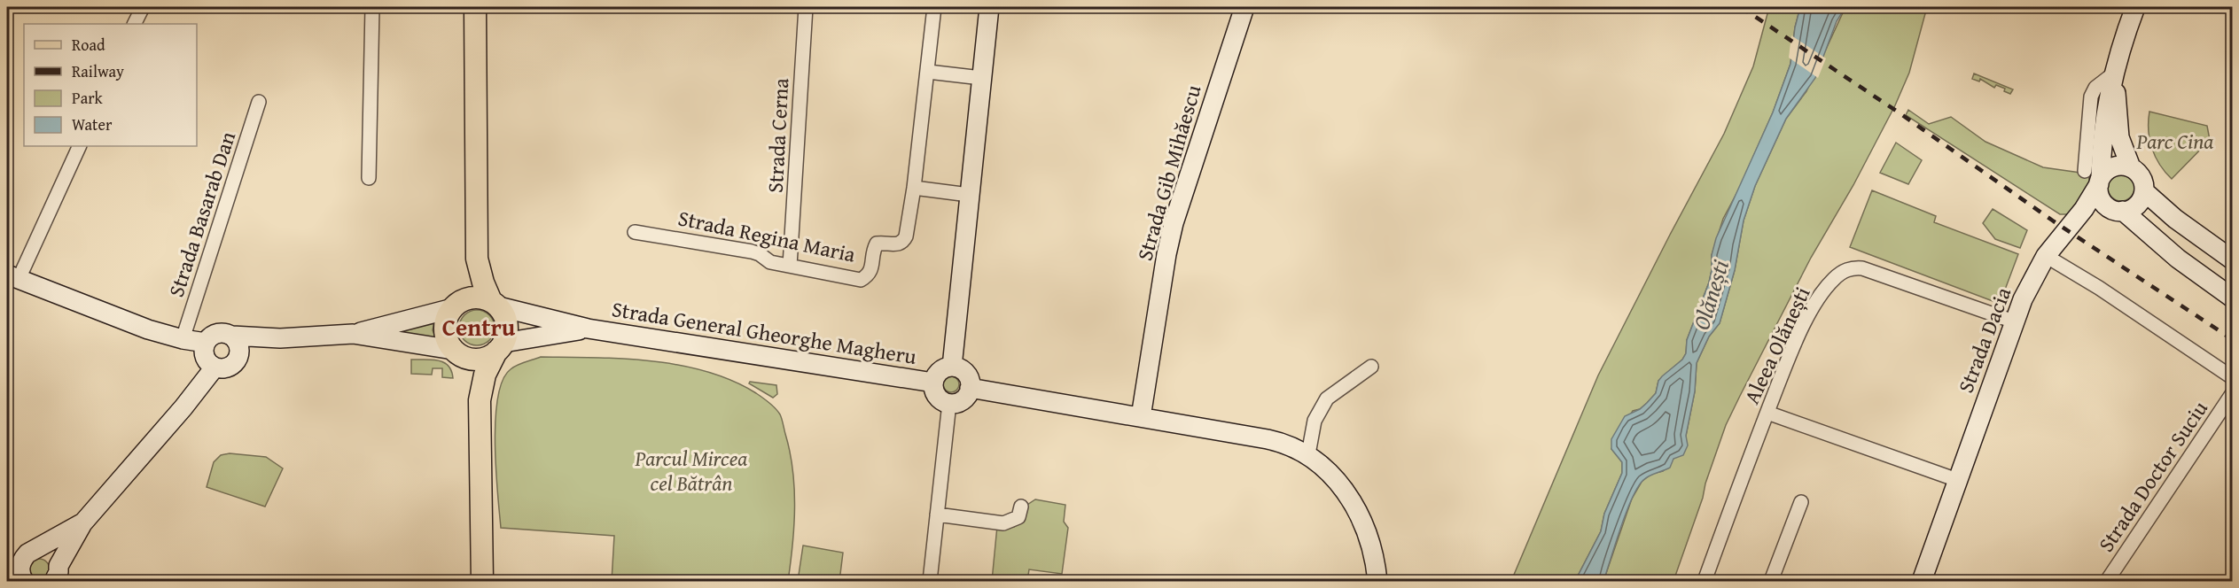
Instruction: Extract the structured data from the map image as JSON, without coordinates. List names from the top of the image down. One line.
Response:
{"streets":{"main road":["Strada Gib Mihăescu","Strada General Gheorghe Magheru","Strada Dacia"],"street":["Strada Cerna","Strada Basarab Dan","Strada Regina Maria","Aleea Olănești","Strada Doctor Suciu"]},"crossings":[["Strada Cerna","Strada Regina Maria"],["Strada Dacia","Aleea Olănești"]],"districts":["Centru"],"water":["Olănești"],"parks":["Parc Cina","Parcul Mircea cel Bătrân"],"legend":["Road","Railway","Park","Water"]}
